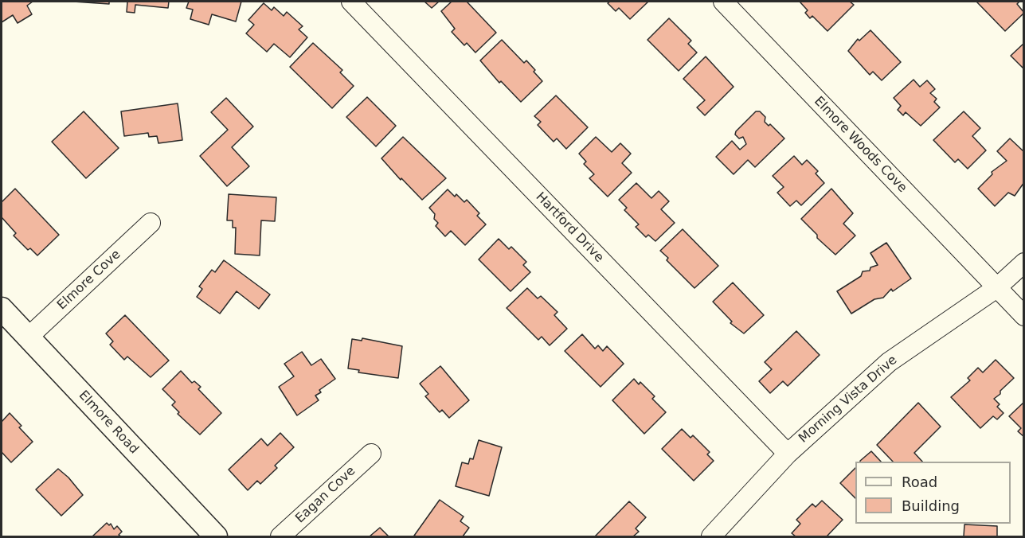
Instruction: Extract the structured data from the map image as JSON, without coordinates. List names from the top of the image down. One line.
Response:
{"streets":{"street":["Elmore Woods Cove","Hartford Drive","Elmore Cove","Morning Vista Drive","Elmore Road","Eagan Cove"]},"crossings":[["Elmore Woods Cove","Morning Vista Drive"],["Hartford Drive","Morning Vista Drive"],["Elmore Cove","Elmore Road"]],"legend":["Road","Building"]}
